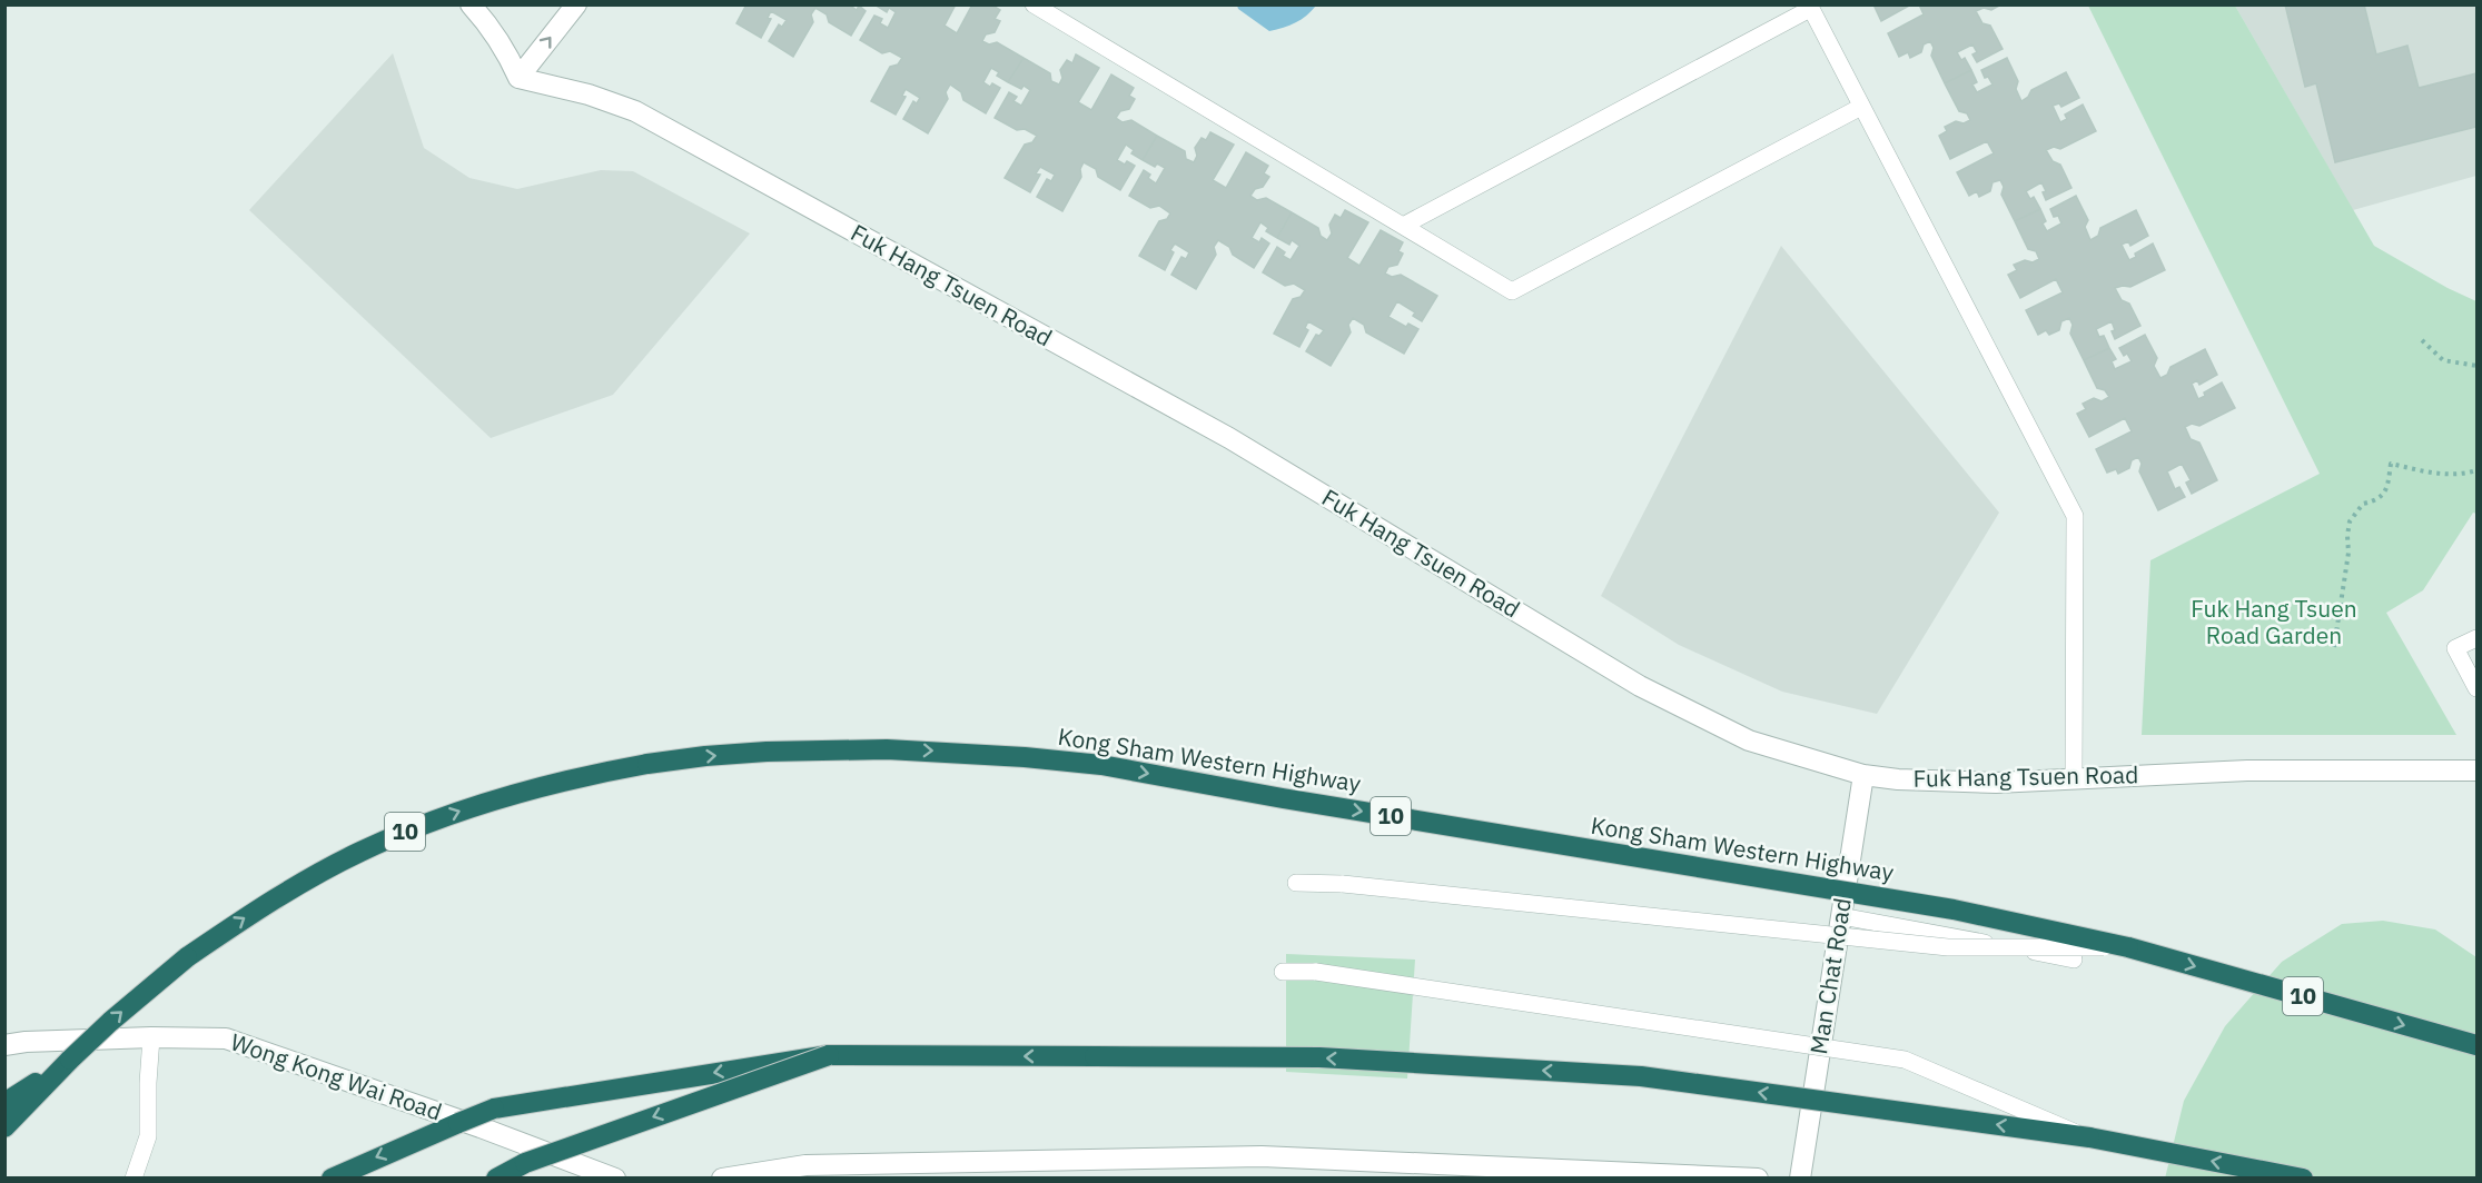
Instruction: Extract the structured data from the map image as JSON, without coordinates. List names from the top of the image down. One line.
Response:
{"streets":{"highway":["Kong Sham Western Highway","10"],"street":["Fuk Hang Tsuen Road","Man Chat Road","Wong Kong Wai Road"]},"crossings":[["Fuk Hang Tsuen Road","Man Chat Road"],["Kong Sham Western Highway","10"]],"one_way":["Kong Sham Western Highway"],"parks":["Fuk Hang Tsuen Road Garden"]}
